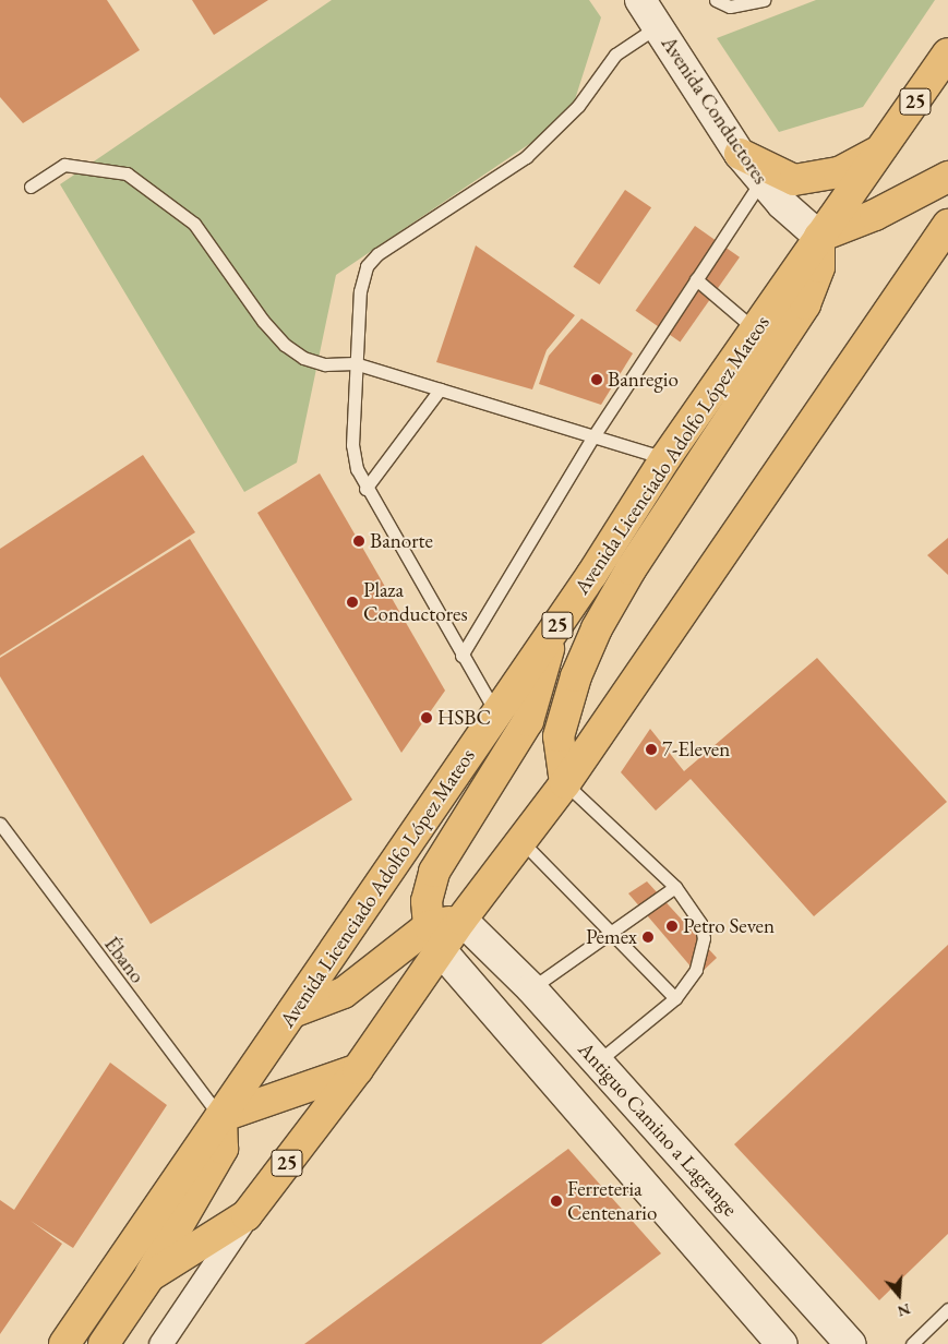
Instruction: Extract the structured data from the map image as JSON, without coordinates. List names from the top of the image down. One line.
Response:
{"streets":{"main road":["25","Avenida Licenciado Adolfo López Mateos"],"street":["Avenida Conductores","Antiguo Camino a Lagrange"],"lane":["Ébano"]},"crossings":[["Avenida Conductores","Avenida Licenciado Adolfo López Mateos"],["Avenida Licenciado Adolfo López Mateos","Ébano"]],"places":["Banregio","Banorte","Plaza Conductores","HSBC","7-Eleven","Petro Seven","Pemex","Ferreteria Centenario"],"north":"bottom"}
